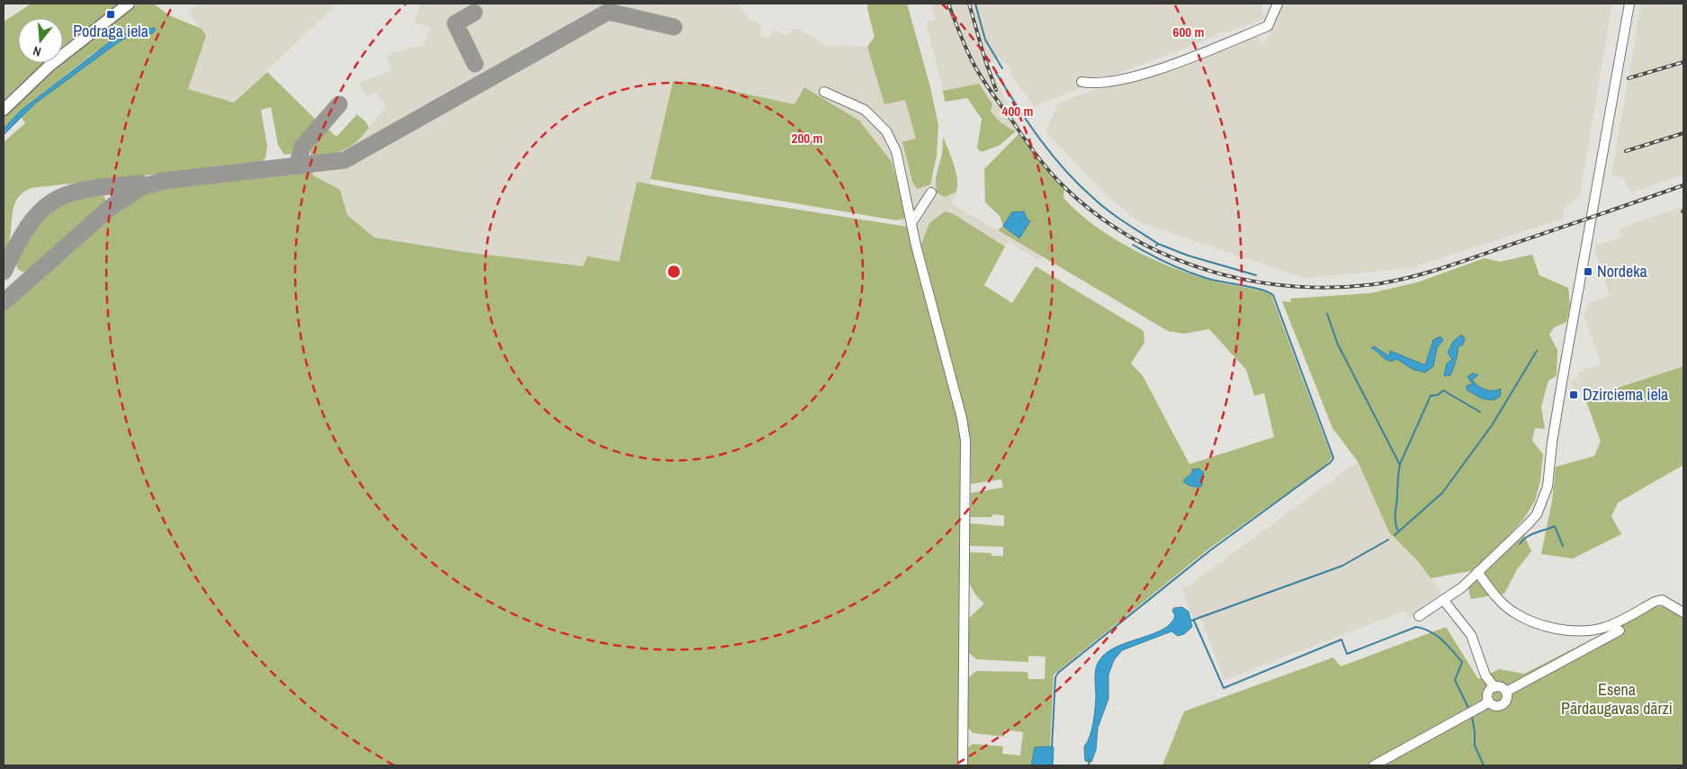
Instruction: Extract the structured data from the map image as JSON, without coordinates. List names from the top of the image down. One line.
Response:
{"parks":["Esena Pārdaugavas dārzi"],"places":{"transit":["Podraga iela","Nordeka","Dzirciema iela"]},"north":"bottom","rings":["600 m","400 m","200 m"]}
